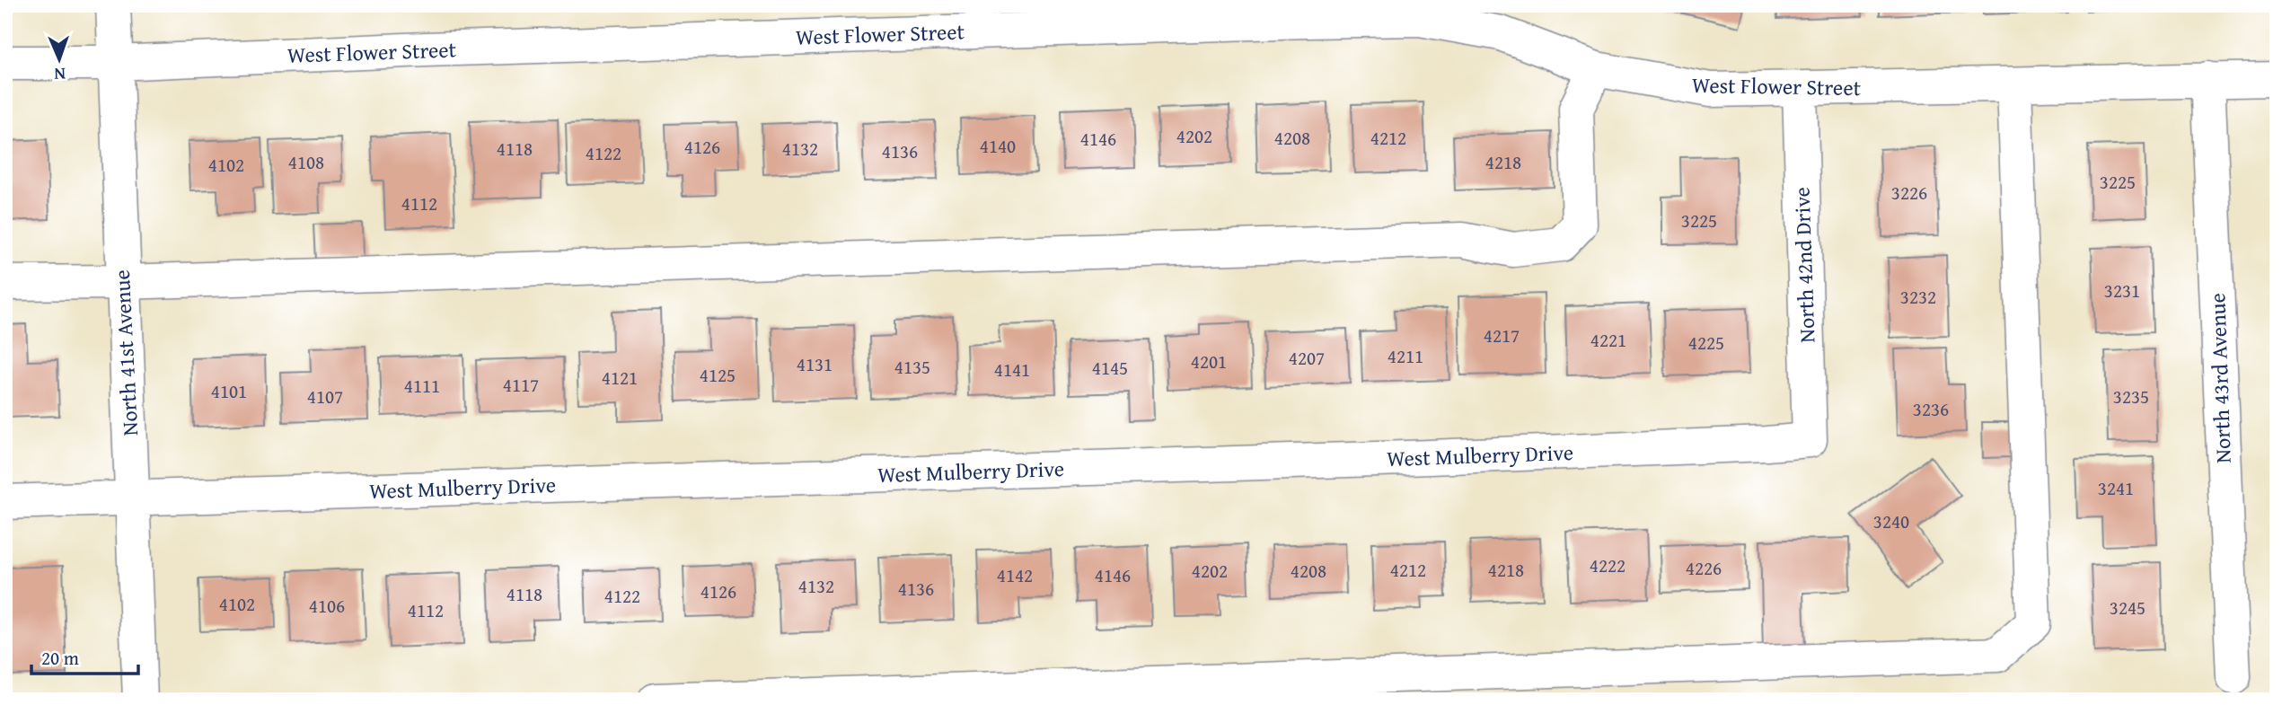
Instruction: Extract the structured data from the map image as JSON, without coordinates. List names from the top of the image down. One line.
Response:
{"streets":{"street":["West Flower Street","North 42nd Drive","North 41st Avenue","North 43rd Avenue","West Mulberry Drive"]},"crossings":[["West Flower Street","North 42nd Drive"],["West Flower Street","North 41st Avenue"],["West Flower Street","North 43rd Avenue"],["North 42nd Drive","West Mulberry Drive"],["North 41st Avenue","West Mulberry Drive"]],"house_numbers":["4202","4208","4212","4146","4140","4126","4118","4132","4136","4122","4108","4218","4102","3225","3226","4112","3225","3231","3232","4217","4221","4225","4211","4207","4201","4131","4135","4145","4141","4125","4121","4117","4111","4101","4107","3235","3236","3241","3240","4222","4226","4212","4218","4202","4208","4142","4146","4132","4136","4126","4118","4122","4102","4106","3245","4112"],"scale_bar":"20 m","north":"bottom"}
